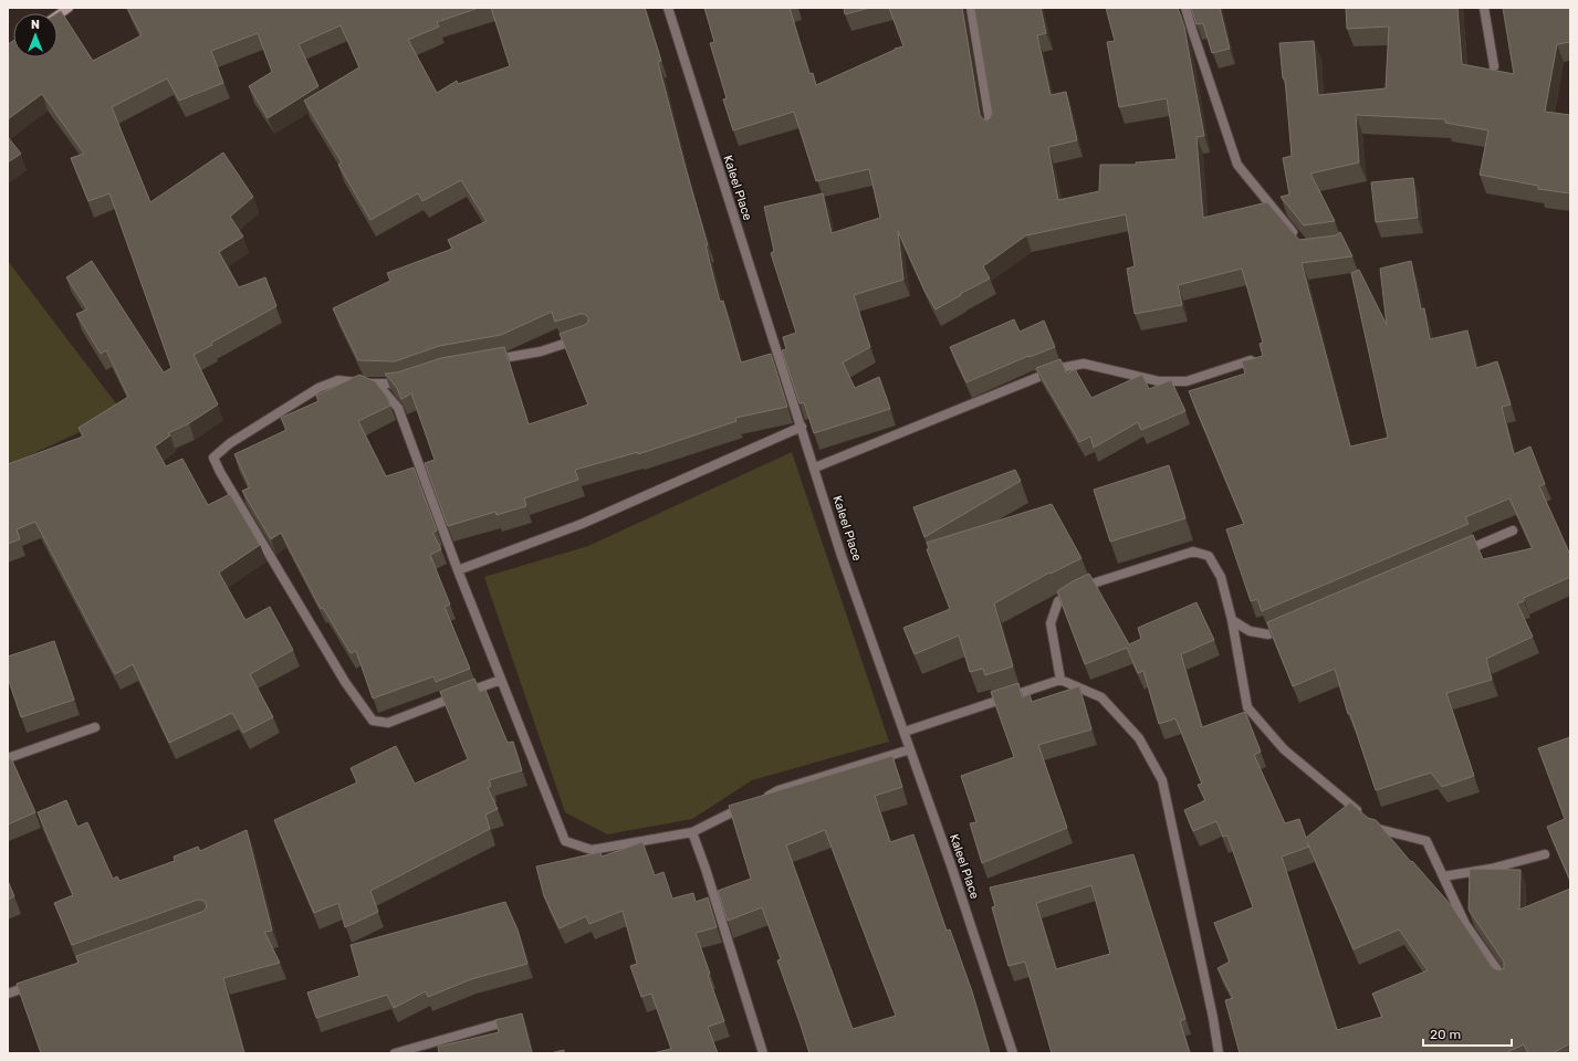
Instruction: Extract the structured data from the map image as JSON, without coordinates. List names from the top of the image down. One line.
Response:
{"streets":{"street":["Kaleel Place"]},"scale_bar":"20 m","north":"top"}
